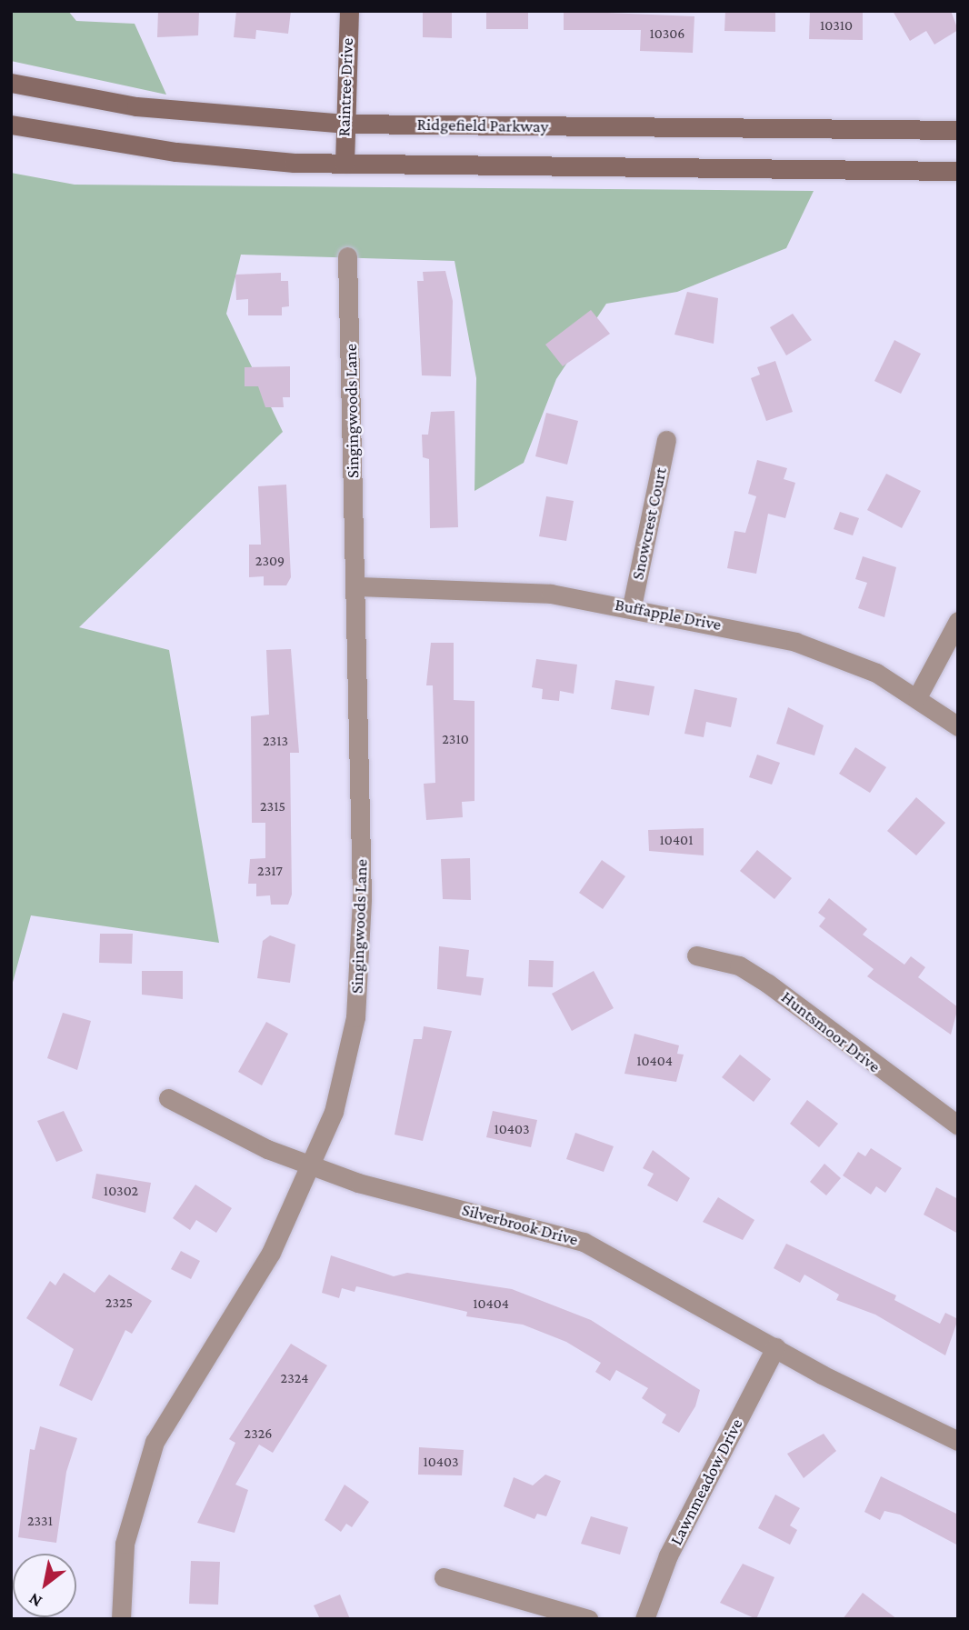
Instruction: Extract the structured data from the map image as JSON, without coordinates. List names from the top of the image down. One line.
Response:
{"streets":{"main road":["Raintree Drive","Ridgefield Parkway"],"street":["Singingwoods Lane","Snowcrest Court","Buffapple Drive","Huntsmoor Drive","Silverbrook Drive","Lawnmeadow Drive"]},"crossings":[["Raintree Drive","Ridgefield Parkway"],["Singingwoods Lane","Buffapple Drive"],["Singingwoods Lane","Silverbrook Drive"],["Snowcrest Court","Buffapple Drive"],["Silverbrook Drive","Lawnmeadow Drive"]],"house_numbers":["10310","10306","2309","2310","2313","2315","10401","2317","10404","10403","10302","2325","10404","2324","2326","10403","2331"],"north":"bottom left"}
